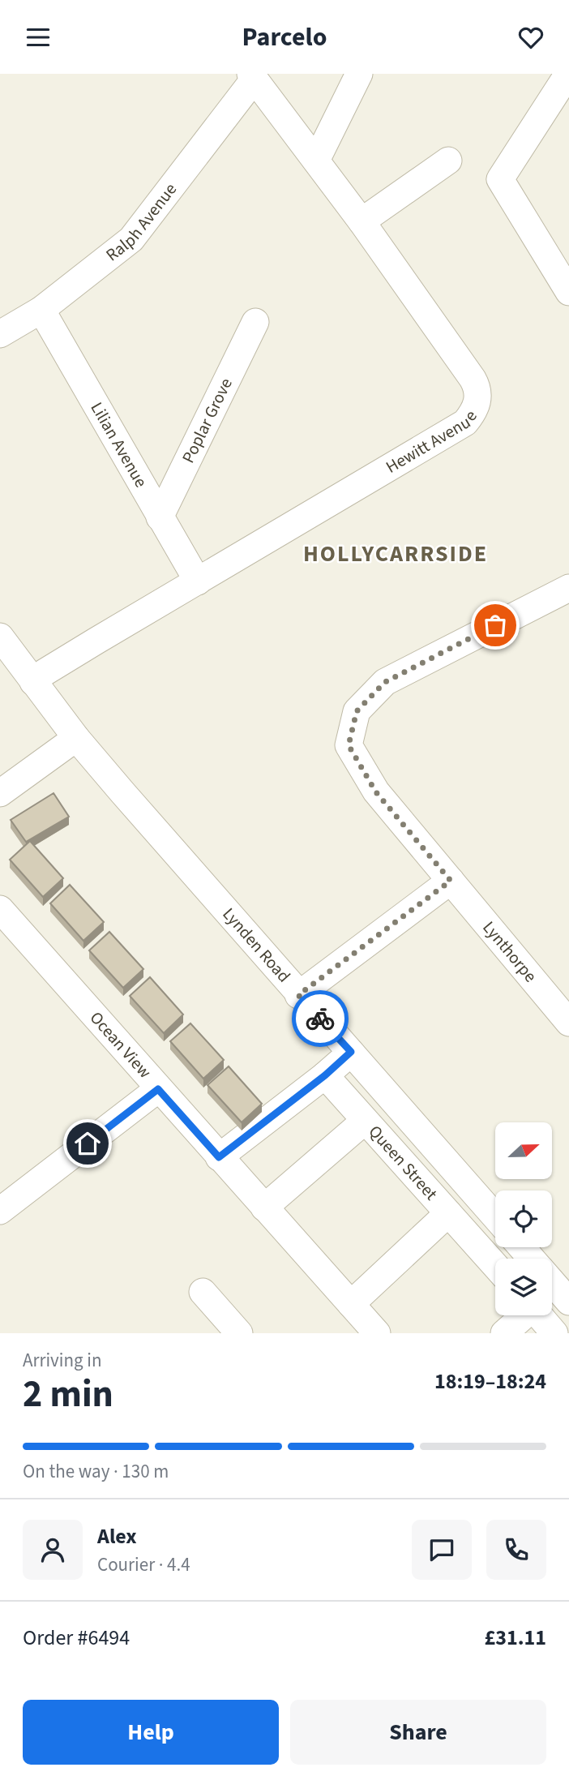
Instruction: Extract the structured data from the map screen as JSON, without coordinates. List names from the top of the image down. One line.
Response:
{"streets":{"street":["Ralph Avenue","Poplar Grove","Hewitt Avenue","Lilian Avenue","Lynden Road","Lynthorpe","Ocean View","Queen Street"]},"crossings":[["Ralph Avenue","Hewitt Avenue"],["Ralph Avenue","Lilian Avenue"],["Poplar Grove","Lilian Avenue"],["Hewitt Avenue","Lilian Avenue"],["Hewitt Avenue","Lynden Road"]],"districts":["HOLLYCARRSIDE"],"north":"right","page":{"header":"Parcelo","heading":["2 min","Arriving in","18:19–18:24"],"panel":["Alex","Courier · 4.4","Order #6494","£31.11"],"bar":"On the way · 130 m","buttons":["Help","Share"]}}
